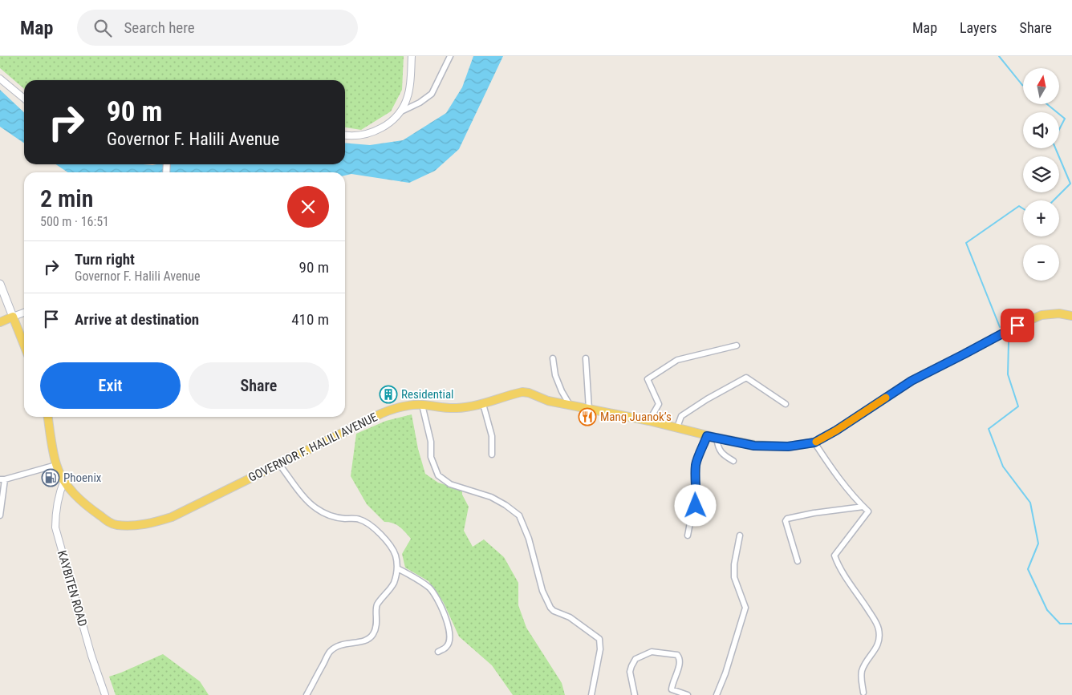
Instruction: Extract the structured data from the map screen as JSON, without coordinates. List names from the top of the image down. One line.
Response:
{"streets":{"main road":["GOVERNOR F. HALILI AVENUE"],"street":["KAYBITEN ROAD"]},"crossings":[["GOVERNOR F. HALILI AVENUE","KAYBITEN ROAD"]],"places":{"building":["Residential"],"restaurant":["Mang Juanok’s"],"fuel station":["Phoenix"]},"north":"top","page":{"header":"Map","search":"Search here","nav":["Map","Layers","Share"],"map_buttons":["+","−"],"turn":["90 m","Governor F. Halili Avenue"],"heading":["2 min","500 m · 16:51"],"list":[{"name":"Turn right","note":"Governor F. Halili Avenue","value":"90 m"},{"name":"Arrive at destination","value":"410 m"}],"buttons":["Exit","Share"]}}
